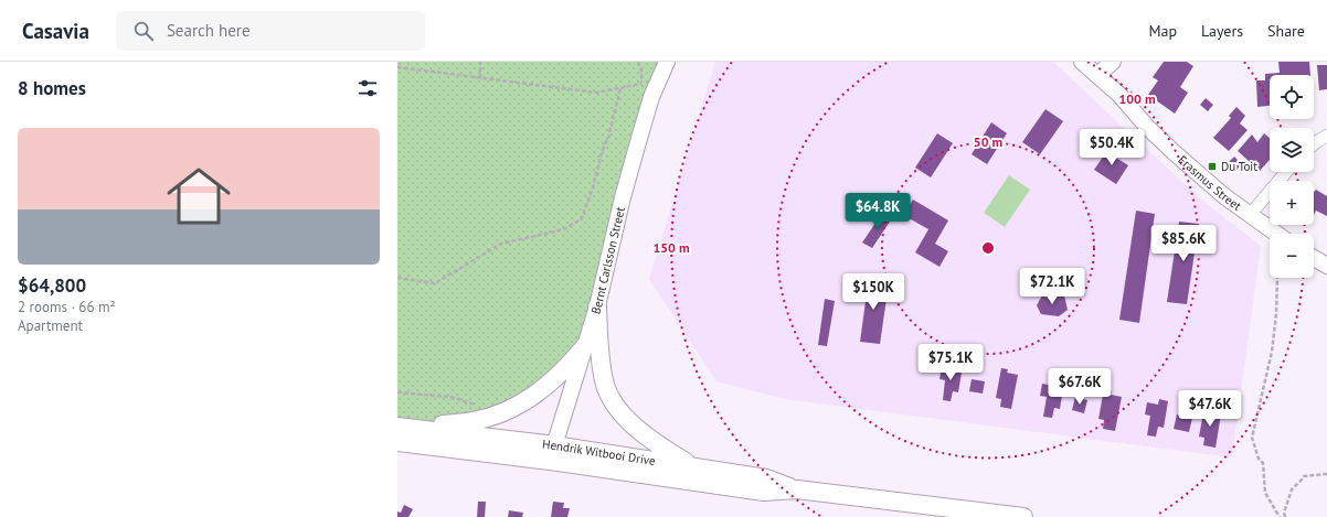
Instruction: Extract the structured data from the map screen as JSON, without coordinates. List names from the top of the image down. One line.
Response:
{"streets":{"main road":["Hendrik Witbooi Drive"],"street":["Erasmus Street","Bernt Carlsson Street"]},"crossings":[["Bernt Carlsson Street","Hendrik Witbooi Drive"]],"places":{"transit":["Du Toit"]},"page":{"header":"Casavia","search":"Search here","nav":["Map","Layers","Share"],"heading":"8 homes","map_buttons":["+","−"],"list":[{"name":"$64,800","note":"2 rooms · 66 m² · Apartment"}],"price":["$50.4K","$64.8K","$85.6K","$72.1K","$150K","$75.1K","$67.6K","$47.6K"]},"rings":["100 m","50 m","150 m"]}
